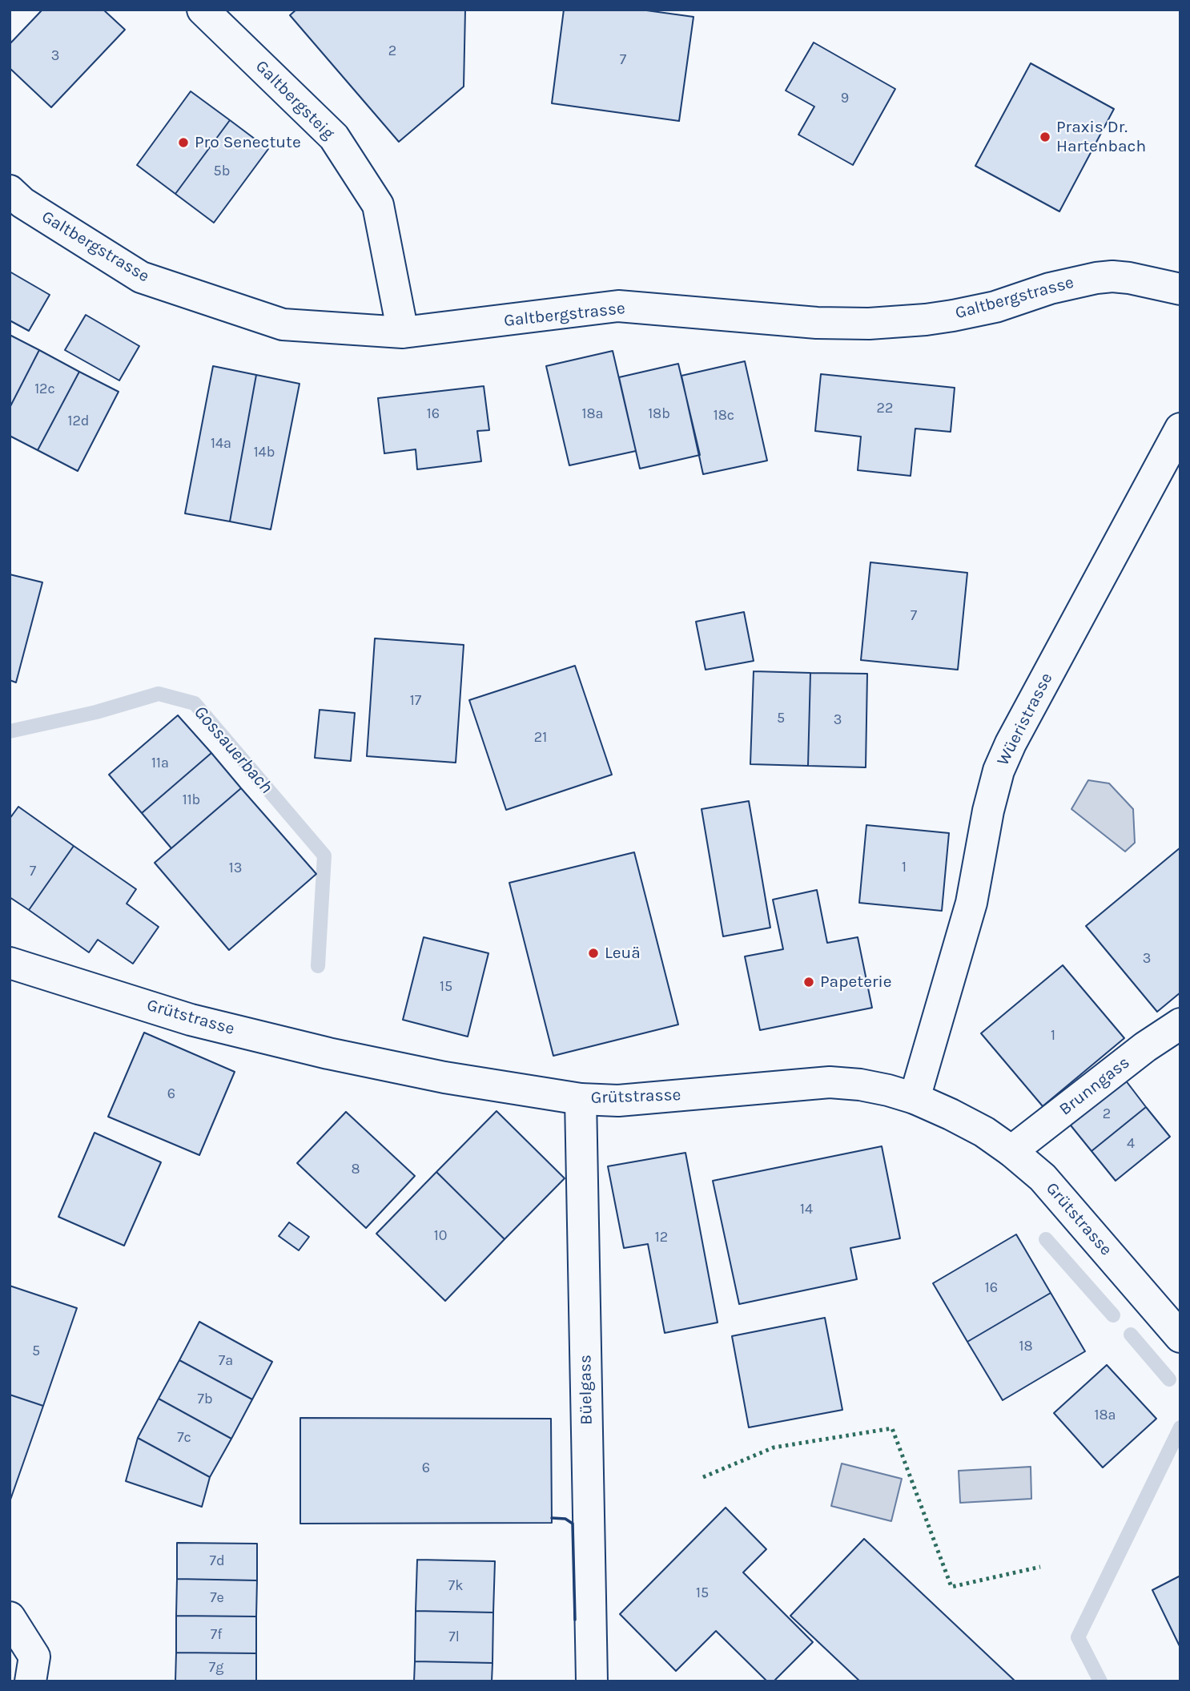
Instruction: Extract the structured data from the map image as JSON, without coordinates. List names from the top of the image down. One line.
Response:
{"streets":{"street":["Galtbergsteig","Galtbergstrasse","Wüeristrasse","Grütstrasse","Brunngass","Büelgass"]},"crossings":[["Galtbergsteig","Galtbergstrasse"],["Wüeristrasse","Grütstrasse"],["Grütstrasse","Brunngass"],["Grütstrasse","Büelgass"]],"water":["Gossauerbach"],"places":["Praxis Dr. Hartenbach","Pro Senectute","Leuä","Papeterie"],"house_numbers":["2","3","7","9","5b","12c","22","16","18a","18b","18c","12d","14a","14b","7","17","5","3","21","11a","11b","1","13","7","3","15","1","6","2","4","8","14","10","12","16","18","5","7a","7b","18a","7c","6","7d","7k","15","7e","7f","7l","7g"]}
